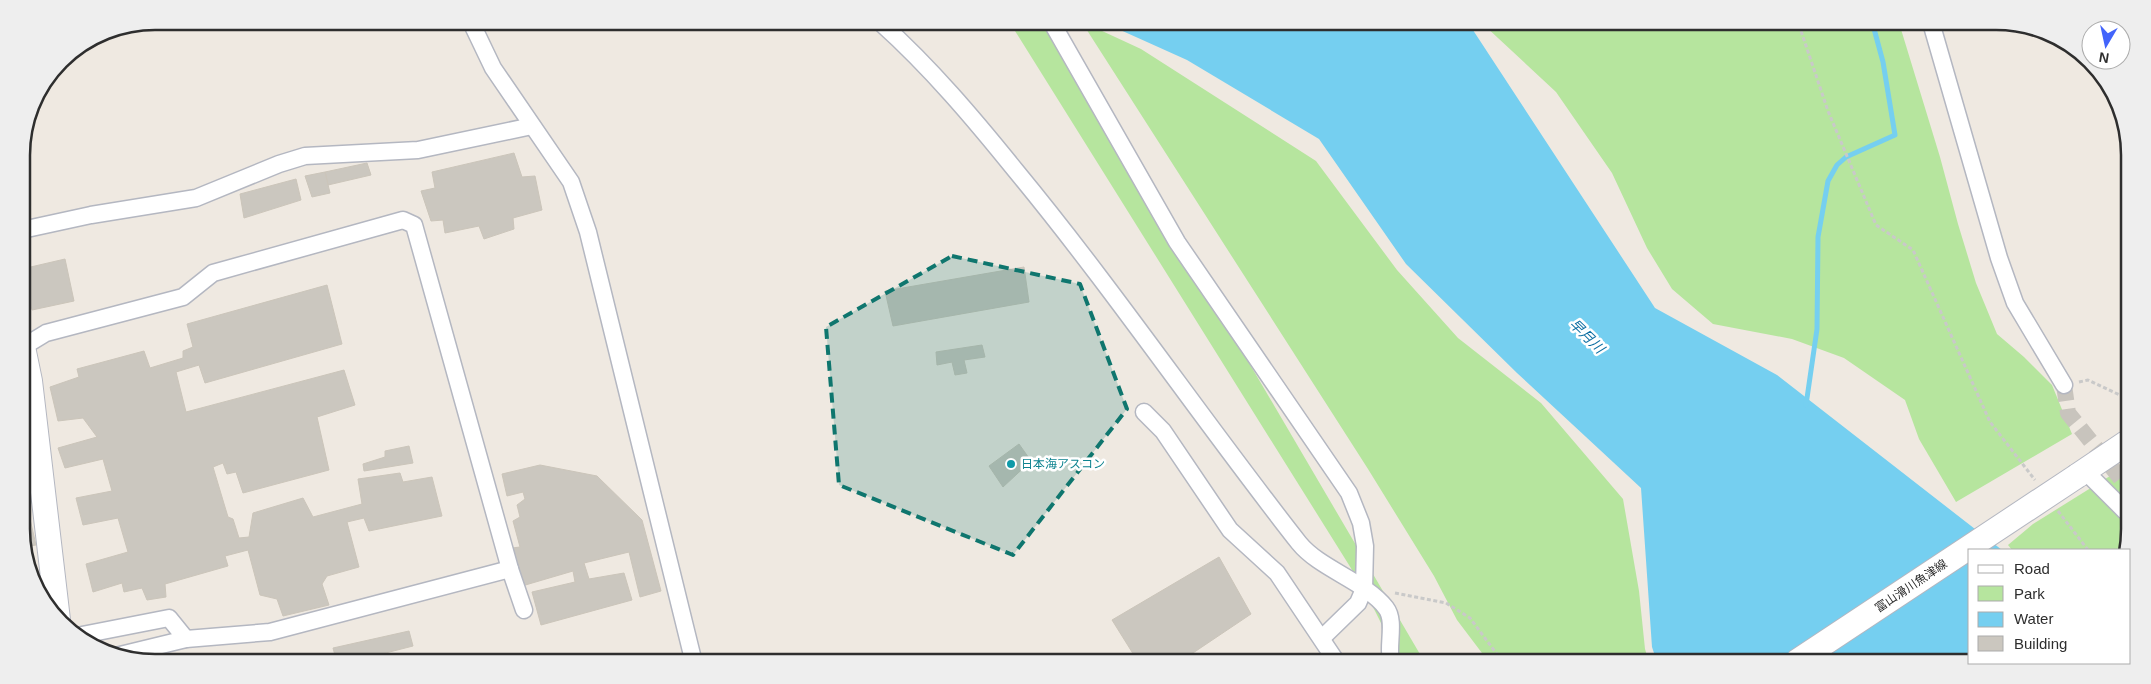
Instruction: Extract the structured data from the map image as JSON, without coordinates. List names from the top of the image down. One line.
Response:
{"streets":{"main road":["富山滑川魚津線"]},"water":["早月川"],"places":["日本海アスコン"],"legend":["Road","Park","Water","Building"],"north":"bottom"}
